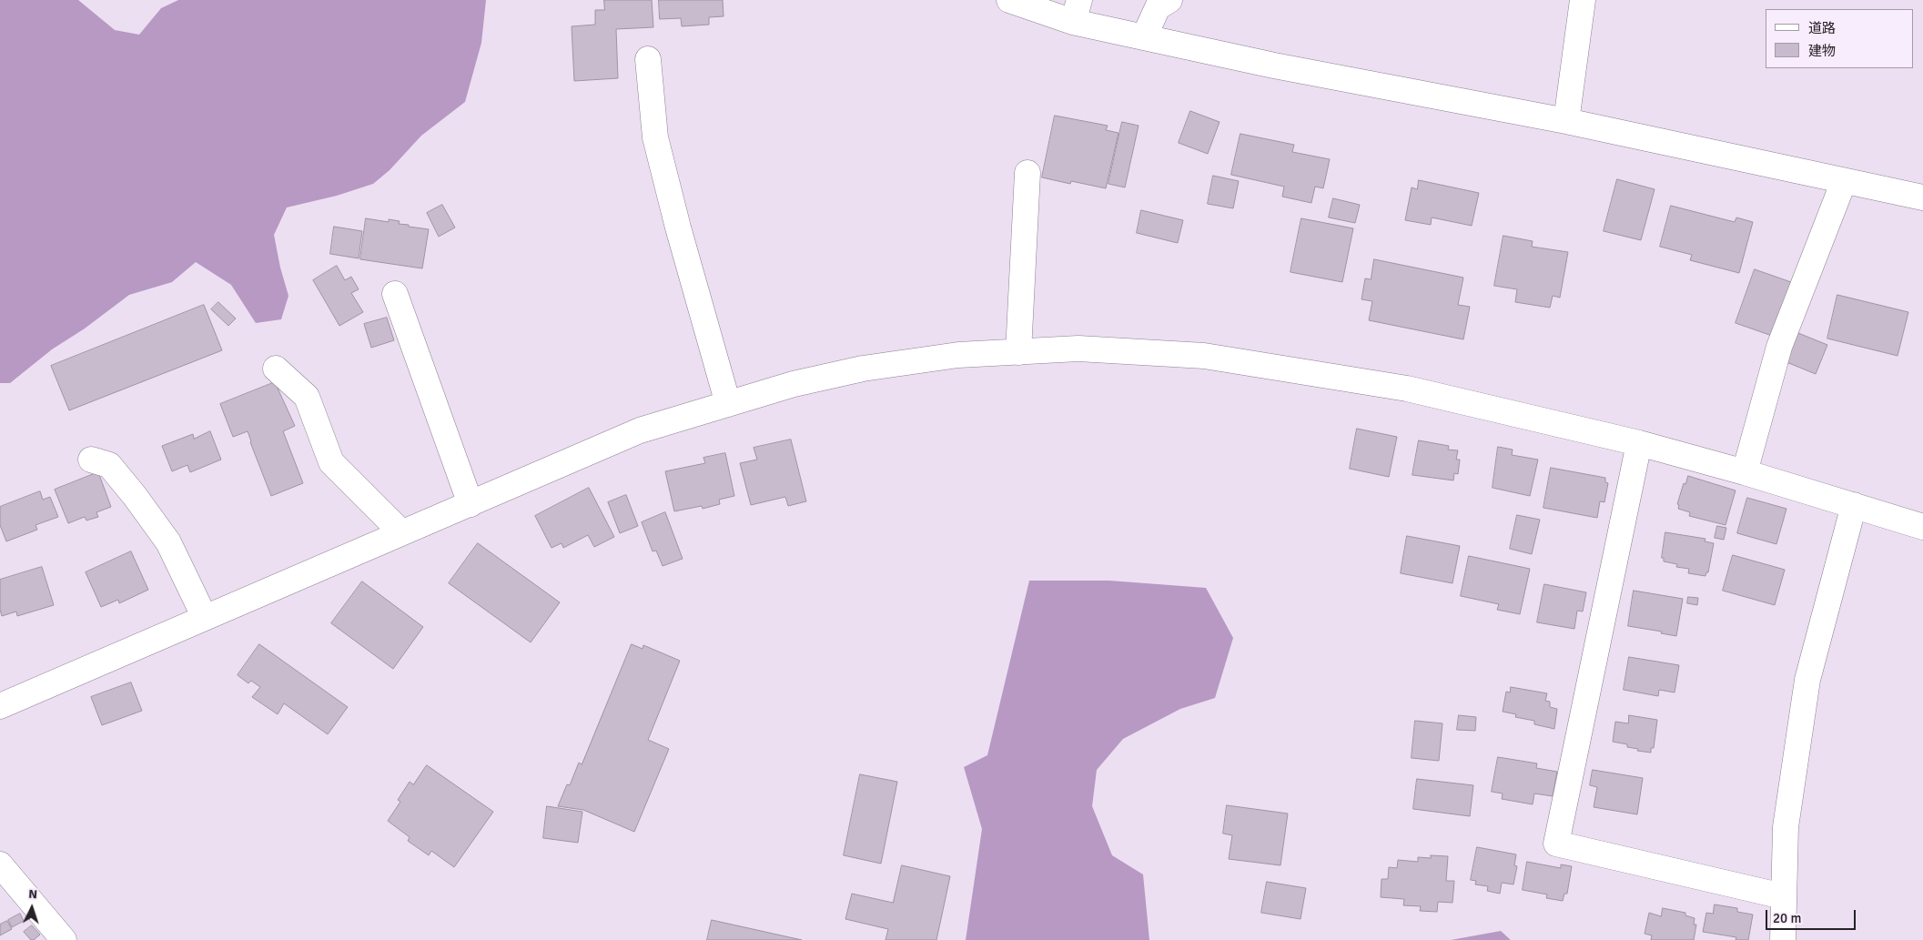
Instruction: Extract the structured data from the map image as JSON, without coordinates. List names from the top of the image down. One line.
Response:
{"legend":["道路","建物"],"scale_bar":"20 m","north":"top"}
